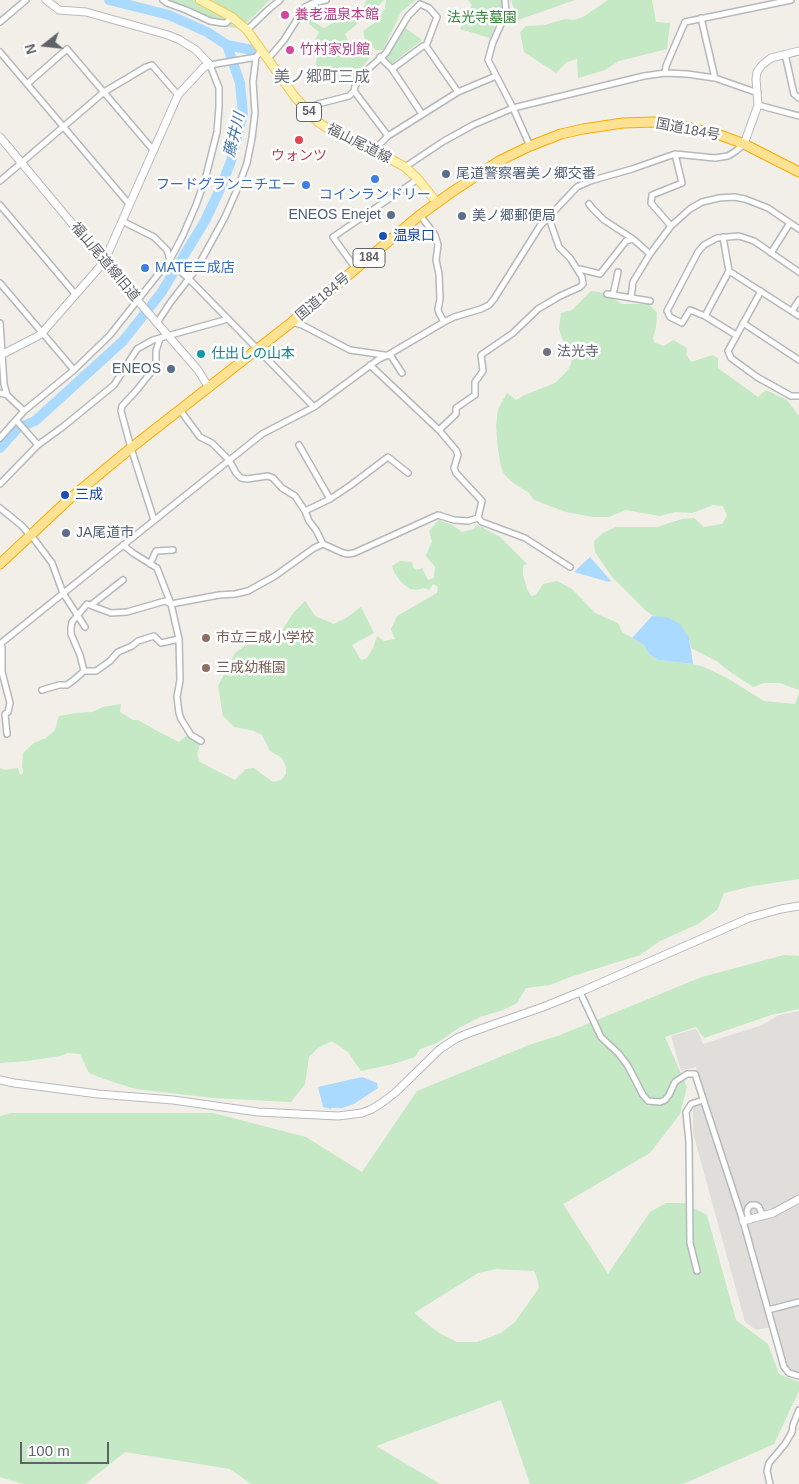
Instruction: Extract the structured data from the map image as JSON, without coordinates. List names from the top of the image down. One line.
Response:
{"streets":{"highway":["国道184号","184"],"main road":["54","福山尾道線"],"street":["福山尾道線旧道"]},"crossings":[["国道184号","福山尾道線"],["国道184号","福山尾道線旧道"]],"districts":["美ノ郷町三成"],"water":["藤井川"],"parks":["法光寺墓園"],"places":["養老温泉本館","竹村家別館","ウォンツ","尾道警察署美ノ郷交番","コインランドリー","フードグランニチエー","ENEOS Enejet","美ノ郷郵便局","温泉口","MATE三成店","法光寺","仕出しの山本","ENEOS","三成","JA尾道市","市立三成小学校","三成幼稚園"],"scale_bar":"100 m","north":"left"}
